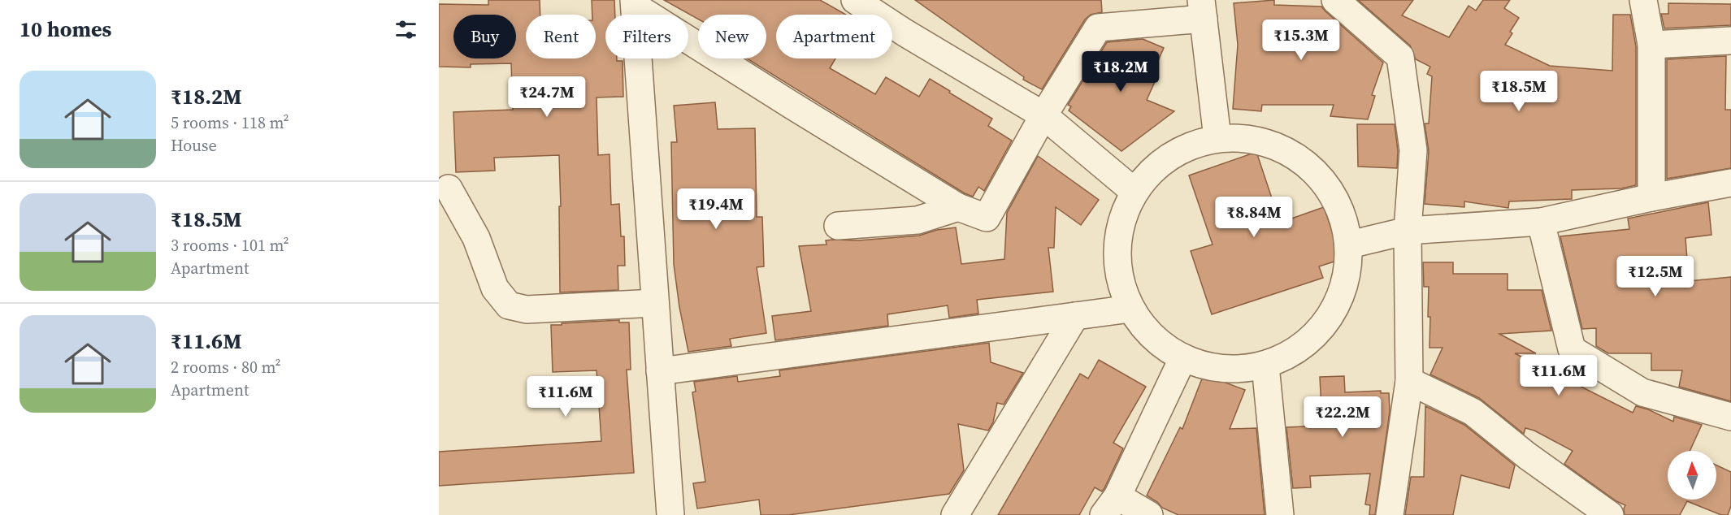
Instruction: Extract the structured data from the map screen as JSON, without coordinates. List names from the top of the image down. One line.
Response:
{"north":"top","page":{"heading":"10 homes","chip":["Buy","Rent","Filters","New","Apartment"],"price":["₹15.3M","₹18.2M","₹18.5M","₹24.7M","₹19.4M","₹8.84M","₹12.5M","₹11.6M","₹11.6M","₹22.2M"],"list":[{"name":"₹18.2M","note":"5 rooms · 118 m² · House"},{"name":"₹18.5M","note":"3 rooms · 101 m² · Apartment"},{"name":"₹11.6M","note":"2 rooms · 80 m² · Apartment"}]}}
